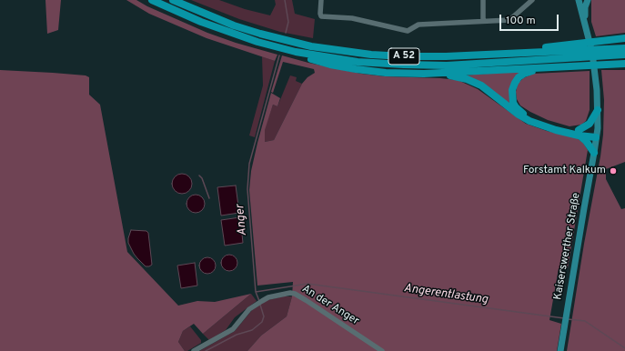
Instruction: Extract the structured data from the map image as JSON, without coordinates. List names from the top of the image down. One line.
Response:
{"streets":{"highway":["A 52"],"main road":["Kaiserswerther Straße"],"street":["An der Anger"]},"water":["Anger","Angerentlastung"],"places":["Forstamt Kalkum"],"scale_bar":"100 m"}
